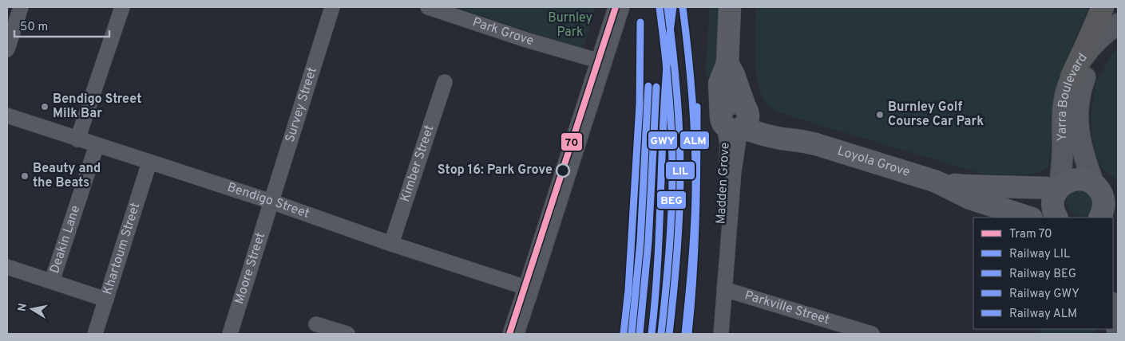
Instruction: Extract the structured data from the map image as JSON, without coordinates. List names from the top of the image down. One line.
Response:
{"streets":{"main road":["Yarra Boulevard","Loyola Grove","Madden Grove"],"street":["Park Grove","Survey Street","Kimber Street","Bendigo Street","Deakin Lane","Khartoum Street","Moore Street","Parkville Street"]},"crossings":[["Yarra Boulevard","Loyola Grove"],["Survey Street","Bendigo Street"],["Survey Street","Moore Street"],["Loyola Grove","Madden Grove"],["Kimber Street","Bendigo Street"],["Madden Grove","Parkville Street"],["Bendigo Street","Deakin Lane"],["Bendigo Street","Khartoum Street"],["Bendigo Street","Moore Street"],["Deakin Lane","Khartoum Street"]],"parks":["Burnley Park"],"places":["Bendigo Street Milk Bar","Burnley Golf Course Car Park","Stop 16: Park Grove","Beauty and the Beats"],"lines":["tram line 70","rail line LIL","rail line GWY","rail line ALM","rail line BEG"],"legend":["Tram 70","Railway LIL","Railway BEG","Railway GWY","Railway ALM"],"scale_bar":"50 m","north":"left"}
